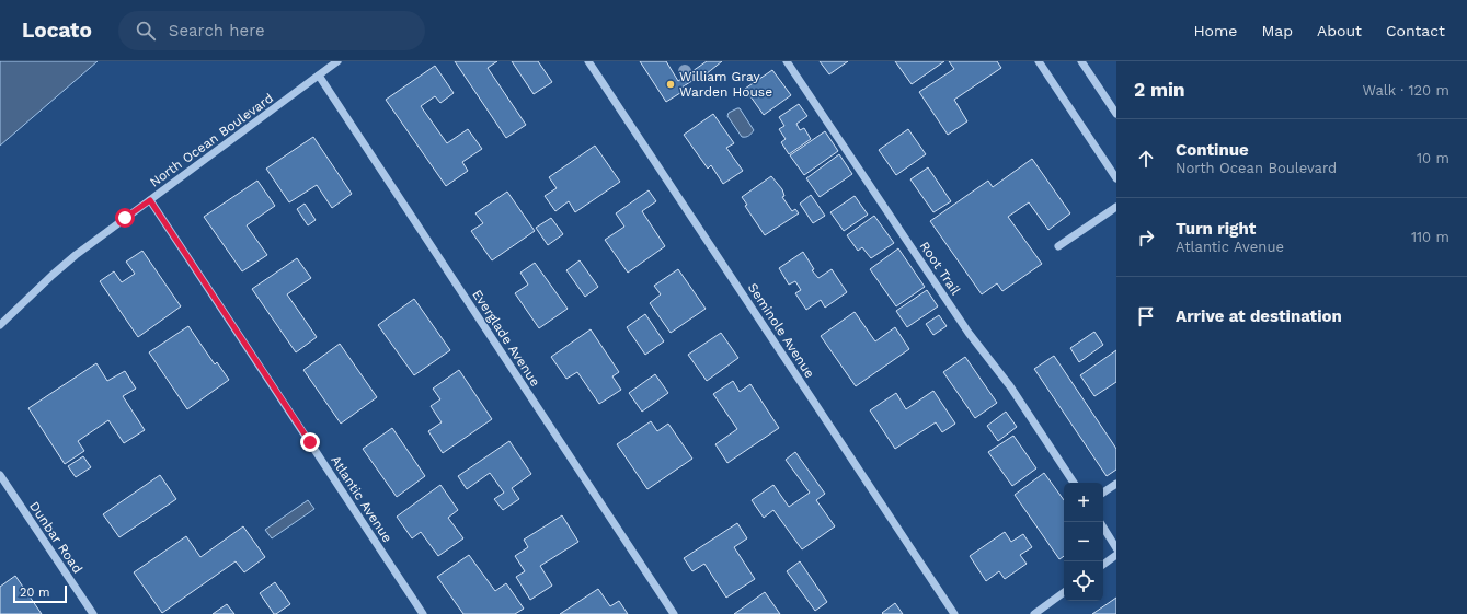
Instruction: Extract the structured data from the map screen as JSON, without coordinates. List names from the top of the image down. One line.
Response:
{"streets":{"street":["North Ocean Boulevard","Root Trail","Seminole Avenue","Everglade Avenue","Atlantic Avenue","Dunbar Road"]},"crossings":[["North Ocean Boulevard","Everglade Avenue"],["North Ocean Boulevard","Atlantic Avenue"]],"places":["William Gray Warden House"],"scale_bar":"20 m","page":{"header":"Locato","search":"Search here","nav":["Home","Map","About","Contact"],"heading":["2 min","Walk · 120 m"],"list":[["Continue","North Ocean Boulevard","10 m"],["Turn right","Atlantic Avenue","110 m"],"Arrive at destination"],"map_buttons":["+","−"],"scale":"20 m"}}
